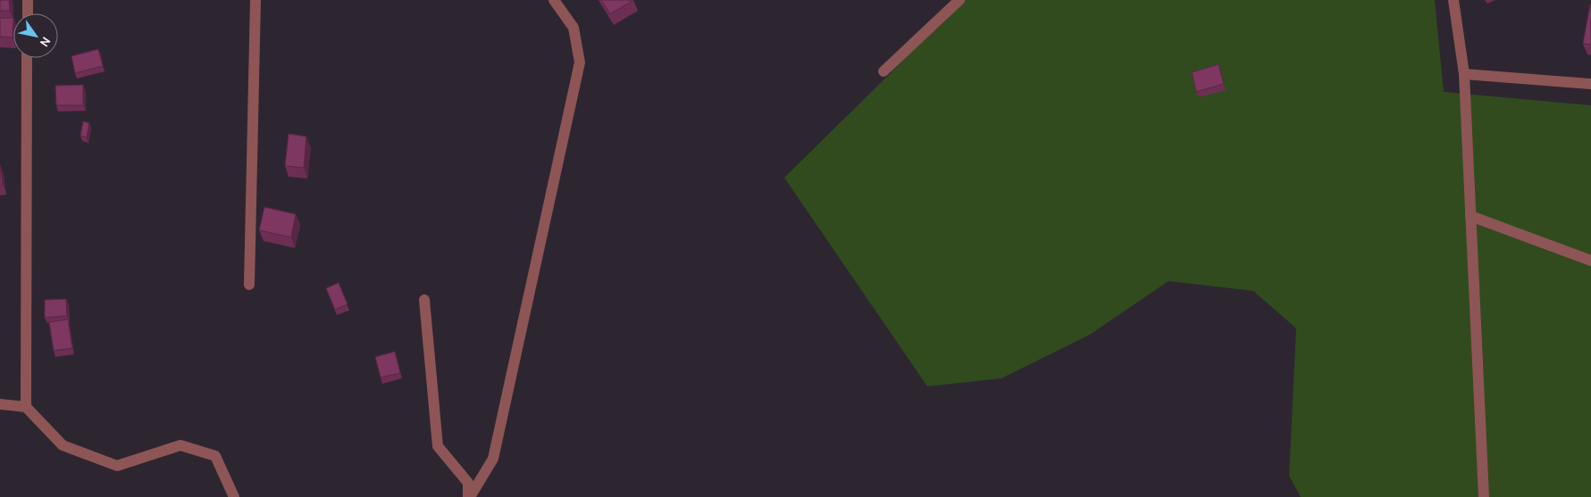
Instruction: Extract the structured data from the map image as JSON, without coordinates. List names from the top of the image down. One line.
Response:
{"north":"bottom right"}
